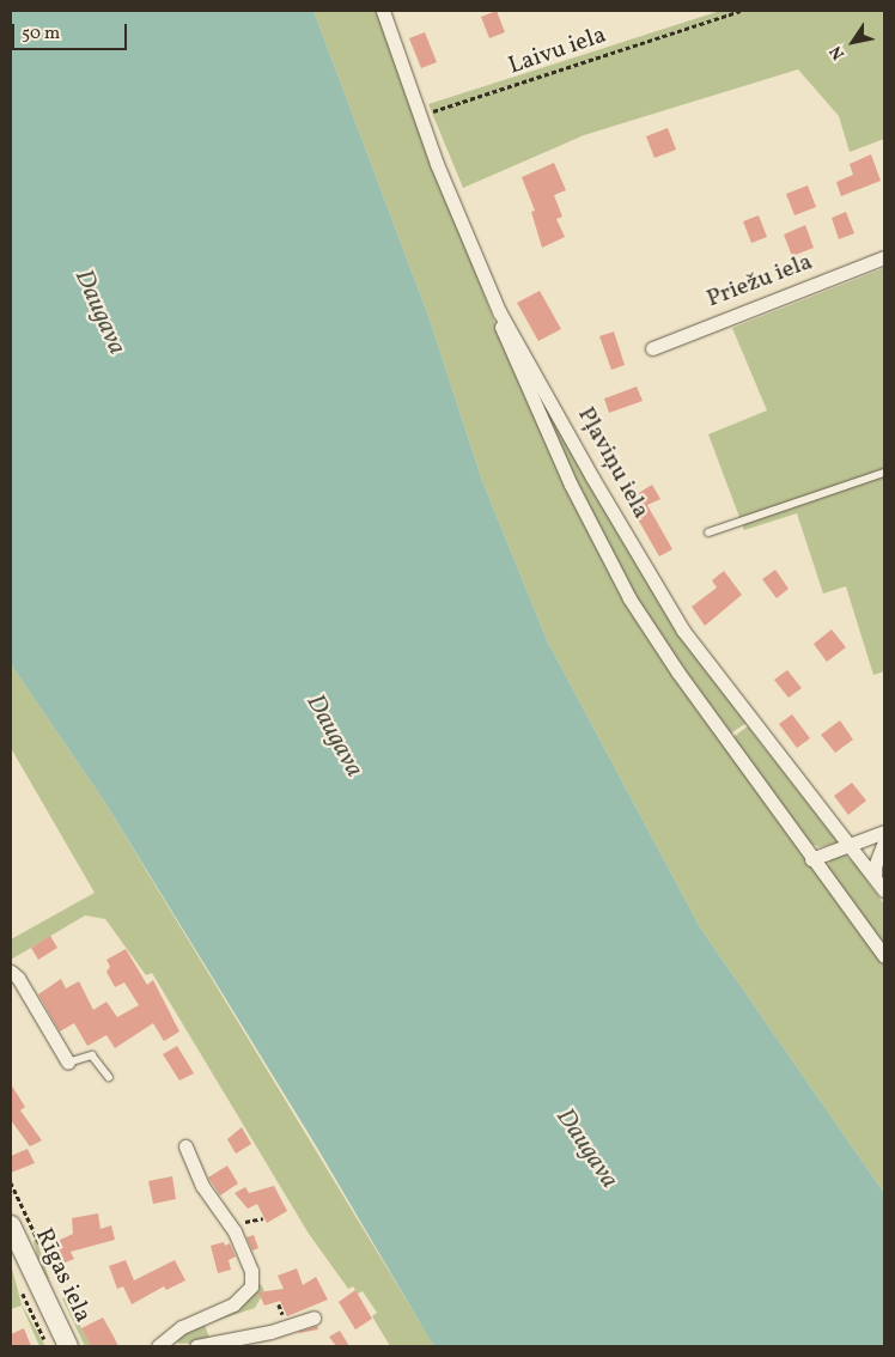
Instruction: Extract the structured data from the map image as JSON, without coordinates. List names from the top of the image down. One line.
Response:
{"streets":{"main road":["Rīgas iela"],"street":["Priežu iela","Pļaviņu iela"],"path":["Laivu iela"]},"crossings":[["Laivu iela","Pļaviņu iela"]],"water":["Daugava"],"scale_bar":"50 m","north":"bottom left"}
